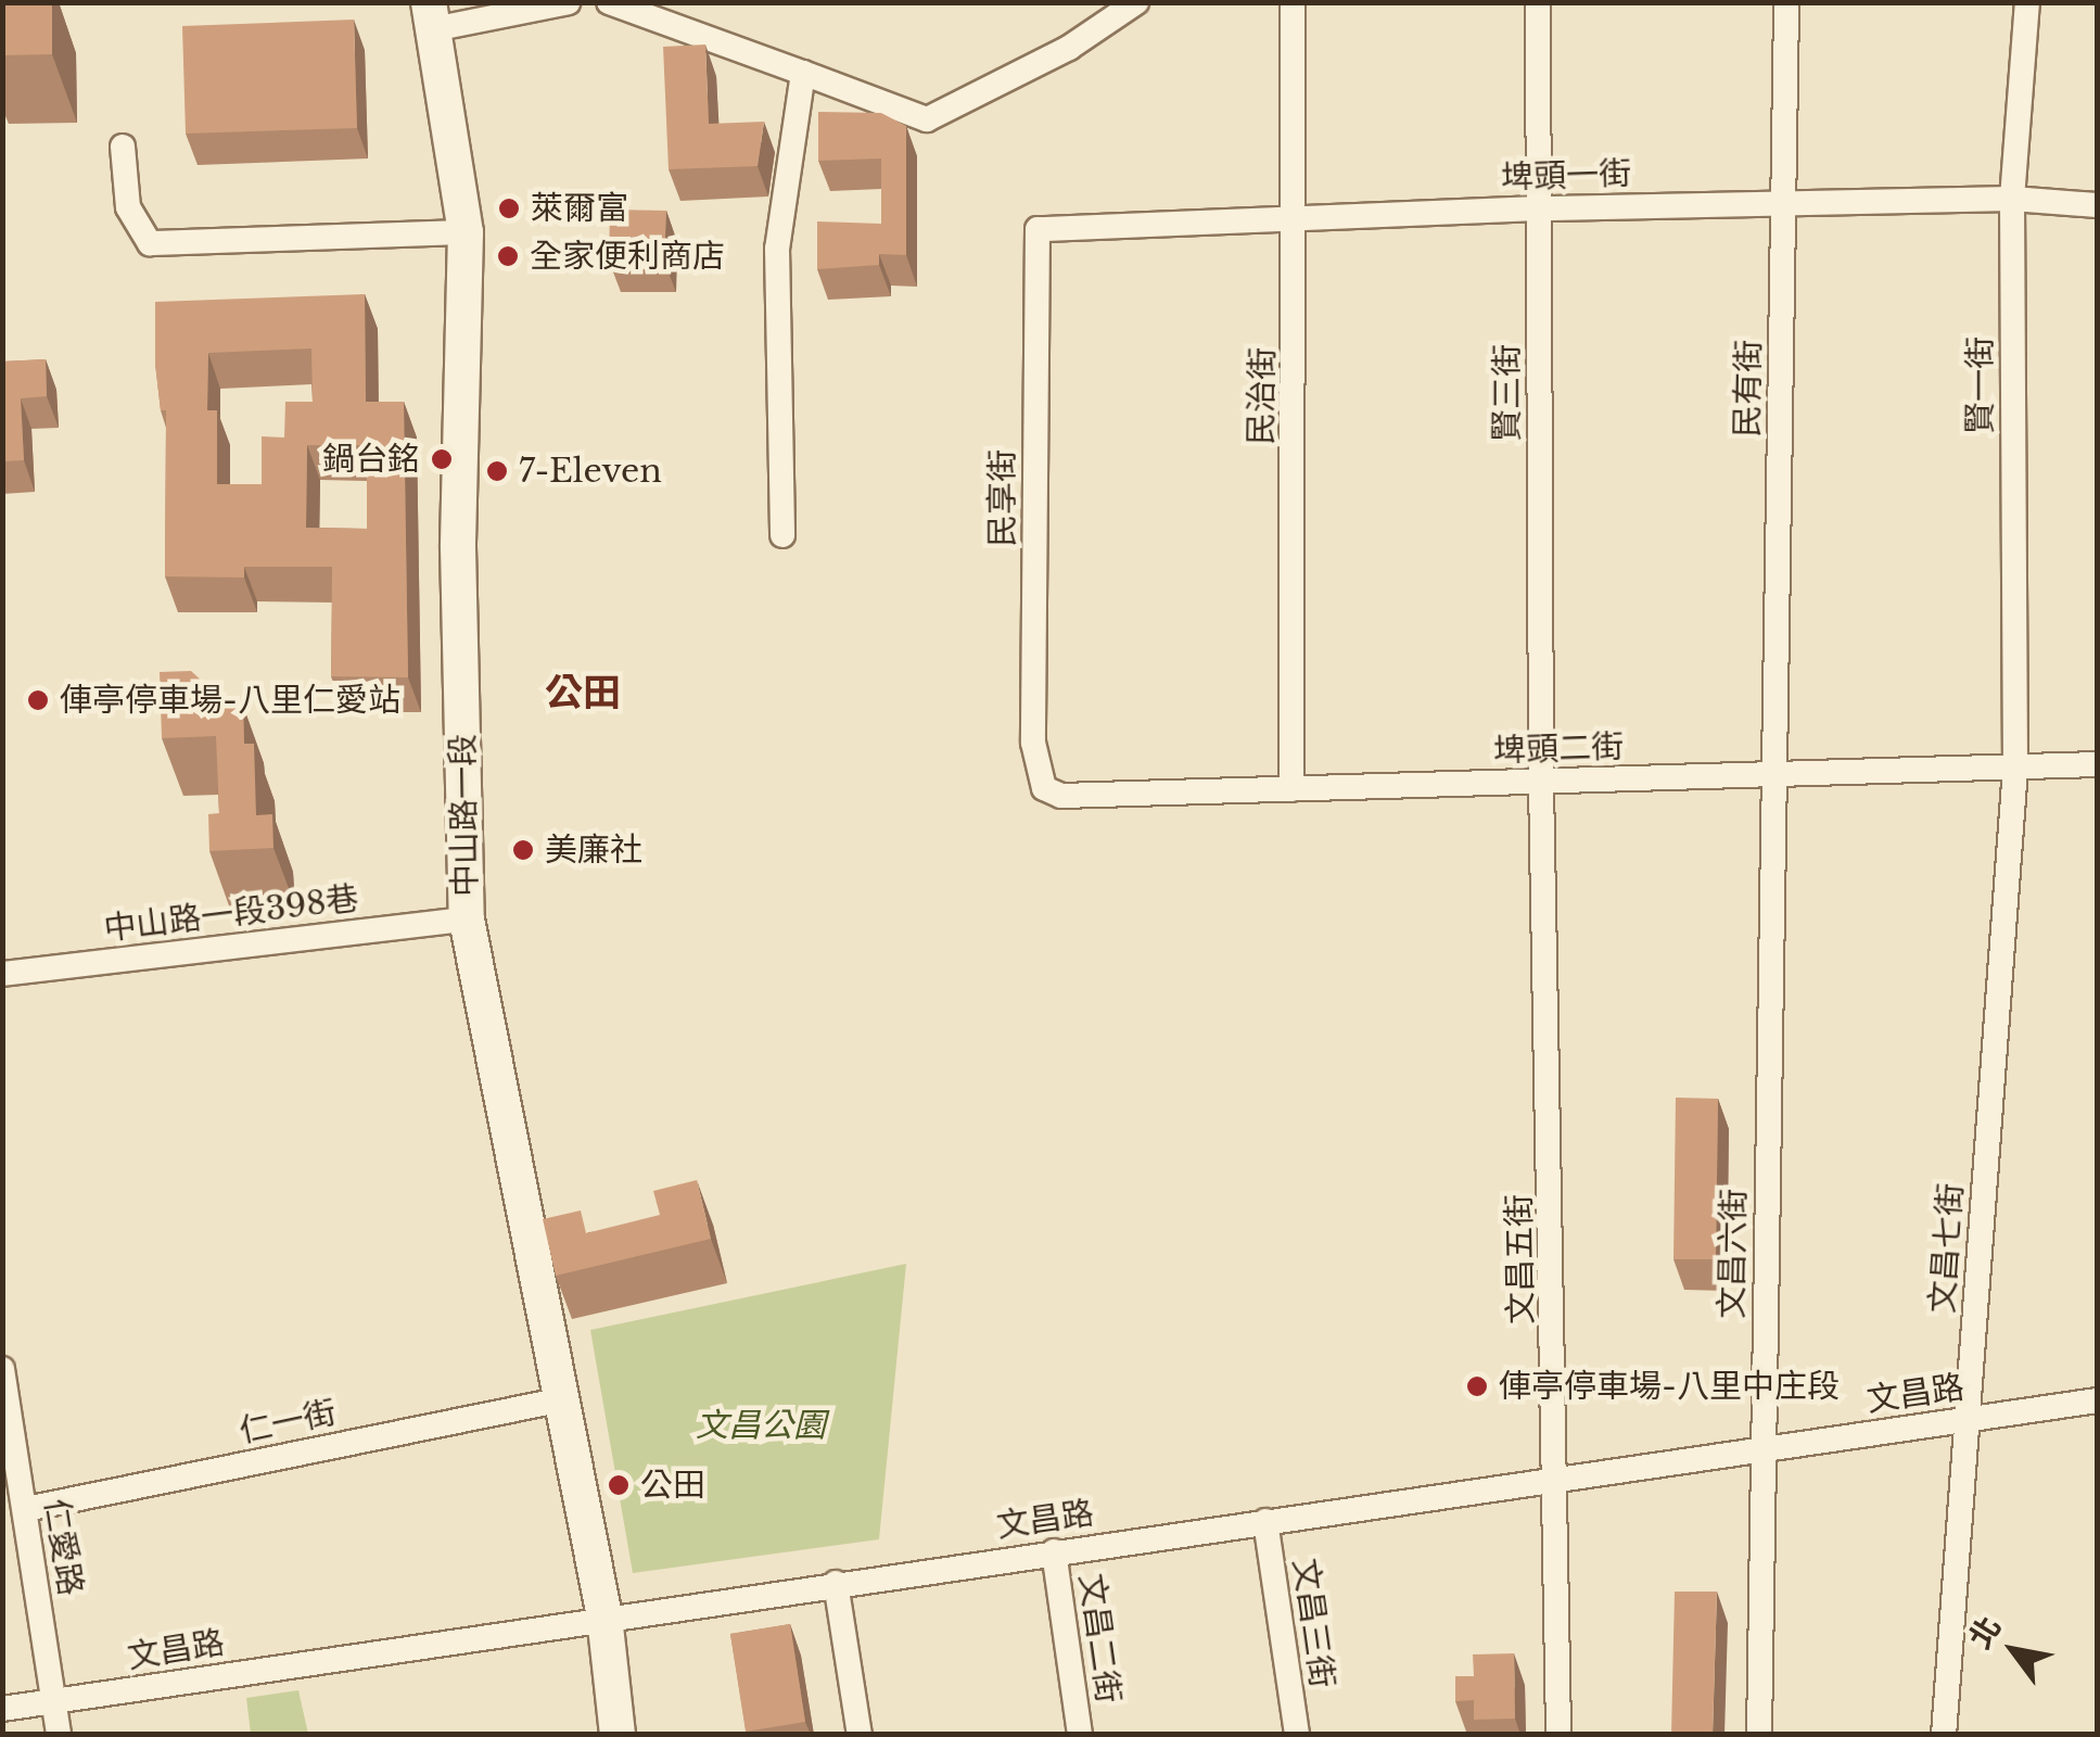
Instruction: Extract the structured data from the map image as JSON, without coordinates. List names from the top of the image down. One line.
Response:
{"streets":{"main road":["中山路一段"],"street":["埤頭一街","賢一街","民有街","賢三街","民治街","民享街","埤頭二街","中山路一段398巷","文昌七街","文昌六街","文昌五街","文昌路","仁一街","仁愛路","文昌三街","文昌二街"]},"crossings":[["埤頭一街","賢一街"],["埤頭一街","民有街"],["埤頭一街","賢三街"],["埤頭一街","民治街"],["埤頭一街","民享街"],["賢一街","埤頭二街"],["賢一街","文昌七街"],["民有街","埤頭二街"],["民有街","文昌六街"],["賢三街","埤頭二街"],["賢三街","文昌五街"],["民治街","埤頭二街"],["民享街","埤頭二街"],["埤頭二街","文昌七街"],["埤頭二街","文昌六街"],["埤頭二街","文昌五街"],["中山路一段","中山路一段398巷"],["中山路一段","文昌路"],["中山路一段","仁一街"],["文昌七街","文昌路"],["文昌六街","文昌路"],["文昌五街","文昌路"],["文昌路","仁愛路"],["文昌路","文昌三街"],["文昌路","文昌二街"],["仁一街","仁愛路"]],"districts":["公田"],"parks":["文昌公園"],"places":["萊爾富","全家便利商店","鍋台銘","7-Eleven","俥亭停車場-八里仁愛站","美廉社","俥亭停車場-八里中庄段","公田"],"north":"top left"}
